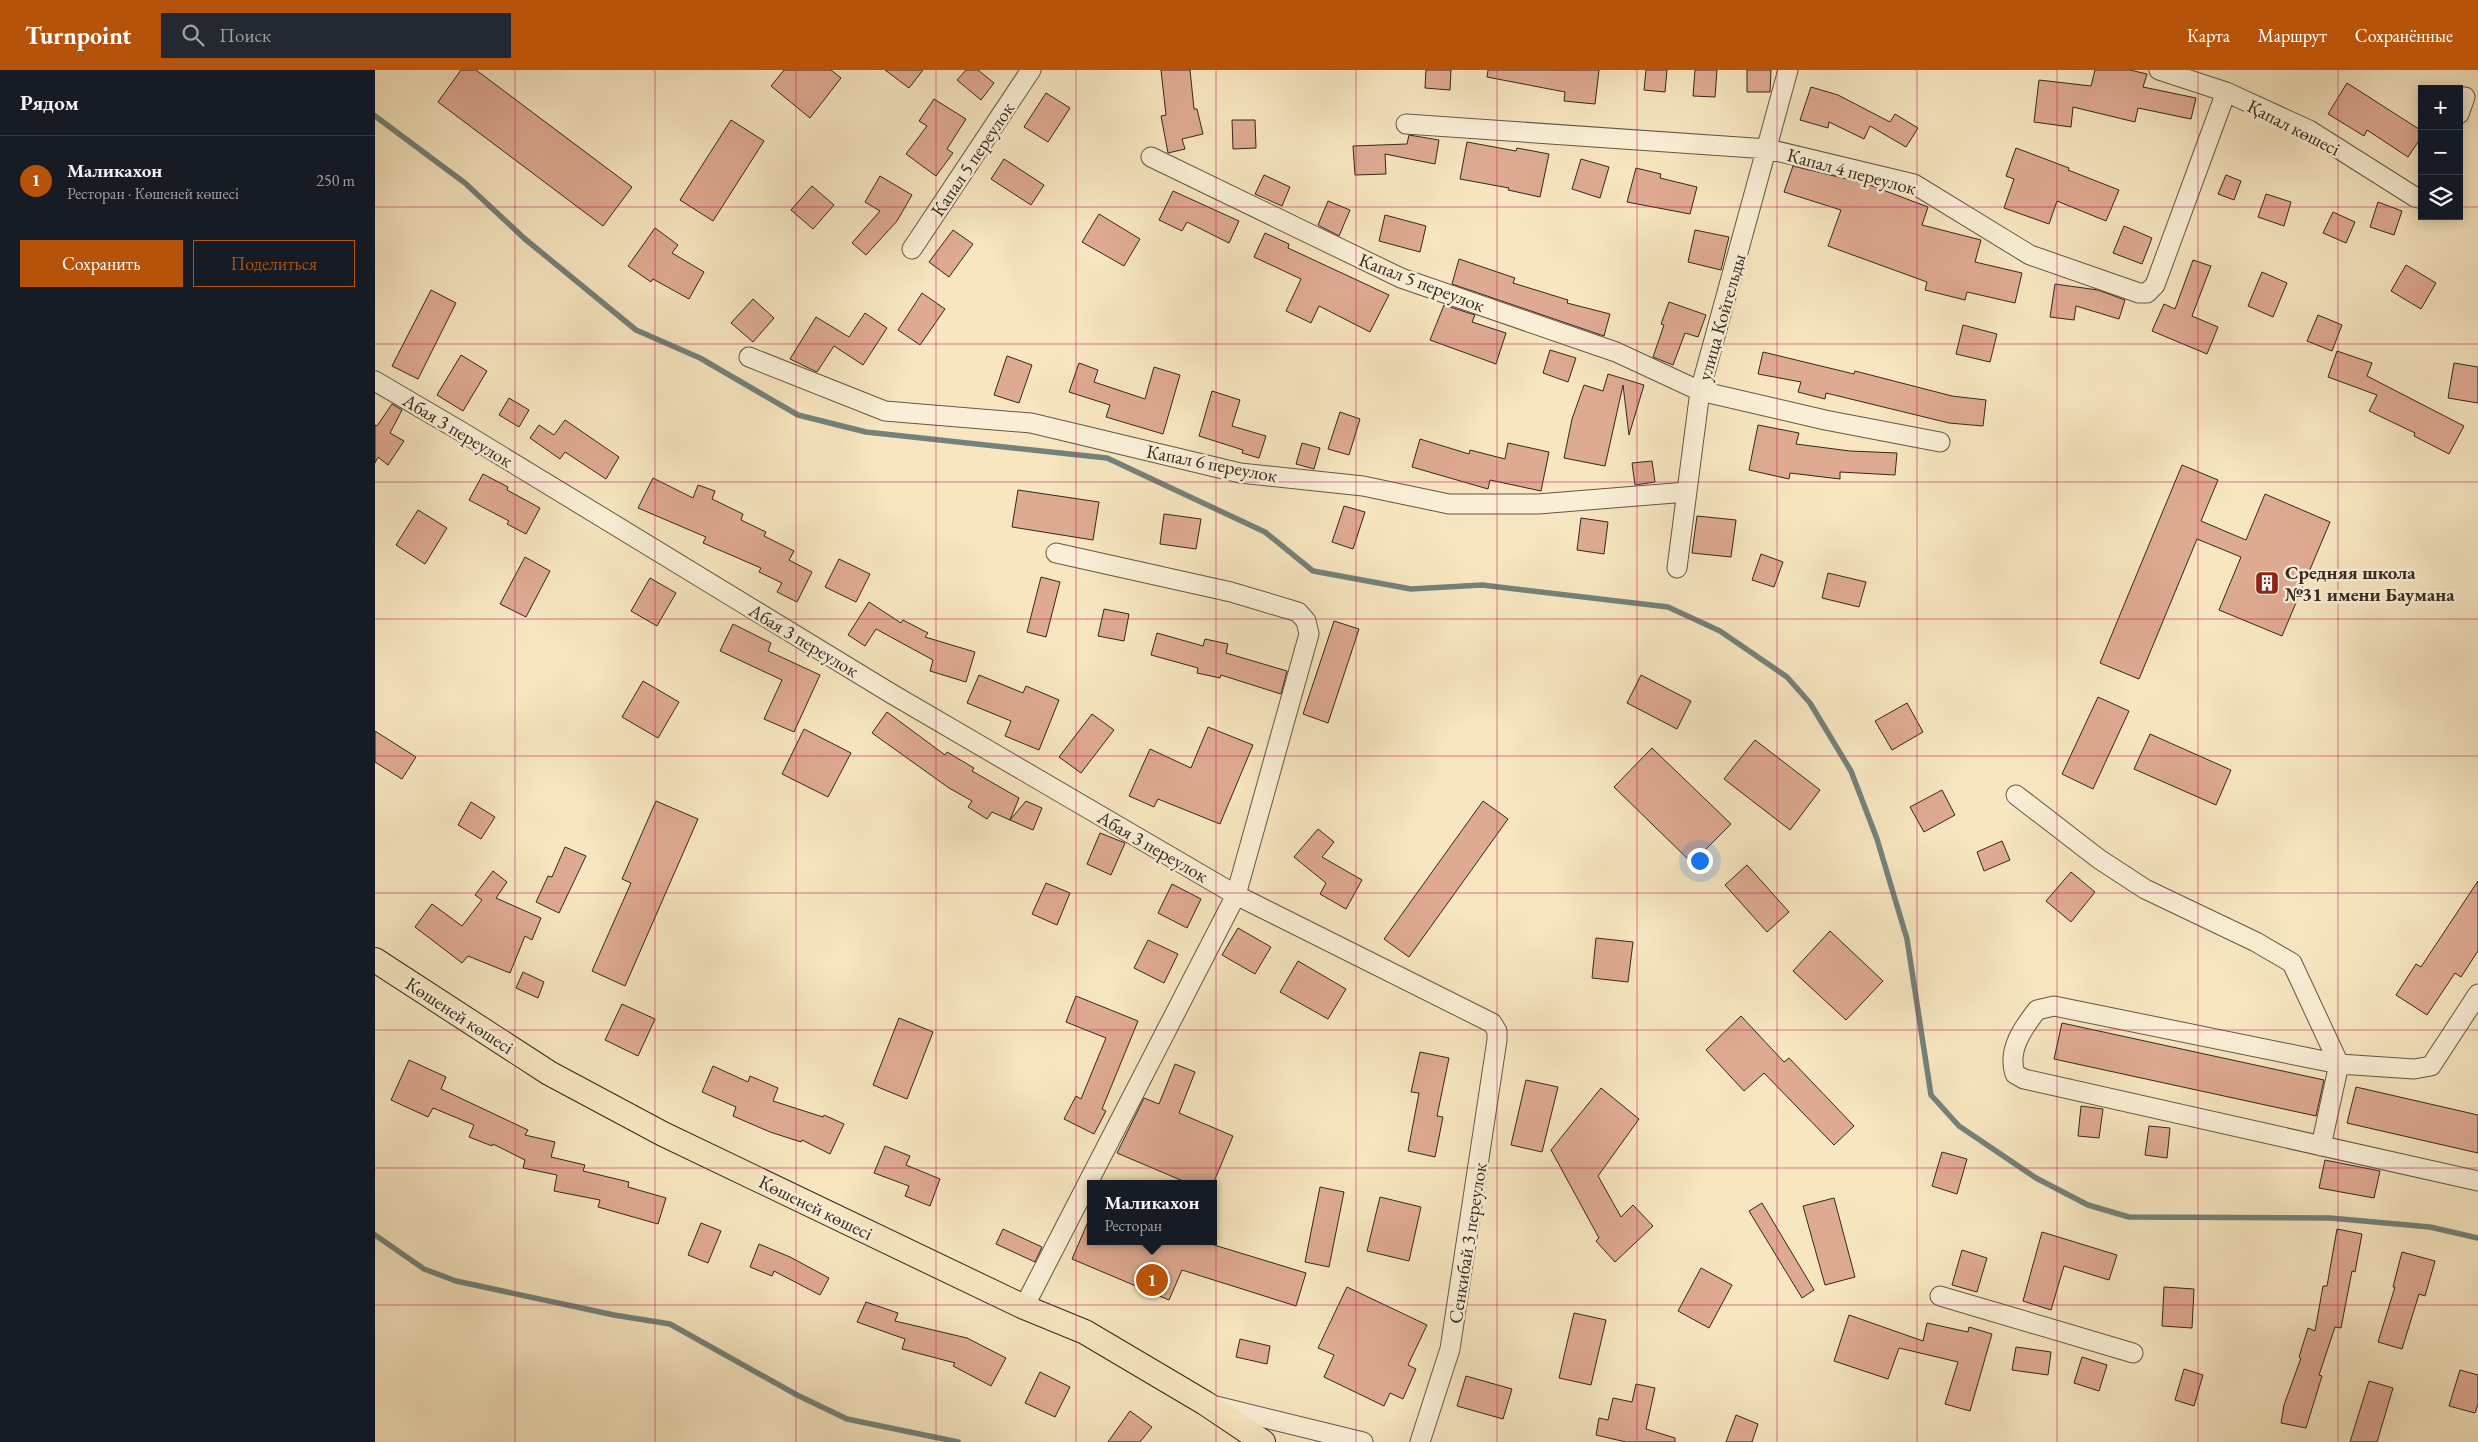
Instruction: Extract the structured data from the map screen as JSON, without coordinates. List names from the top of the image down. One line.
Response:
{"streets":{"main road":["Көшеней көшесі"],"street":["Қапал көшесі","Капал 5 переулок","Капал 4 переулок","улица Койгельды","Абая 3 переулок","Капал 6 переулок","Сенкибай 3 переулок"]},"crossings":[["Қапал көшесі","Капал 4 переулок"],["Капал 5 переулок","улица Койгельды"],["Капал 4 переулок","улица Койгельды"],["улица Койгельды","Капал 6 переулок"],["Абая 3 переулок","Сенкибай 3 переулок"]],"places":{"building":["Средняя школа №31 имени Баумана"]},"page":{"header":"Turnpoint","search":"Поиск","nav":["Карта","Маршрут","Сохранённые"],"heading":"Рядом","map_buttons":["+","−"],"list":[{"mark":"1","name":"Маликахон","note":"Ресторан · Көшеней көшесі","value":"250 m"}],"buttons":["Сохранить","Поделиться"],"popup":["Маликахон","Ресторан"],"pins":"1"}}
